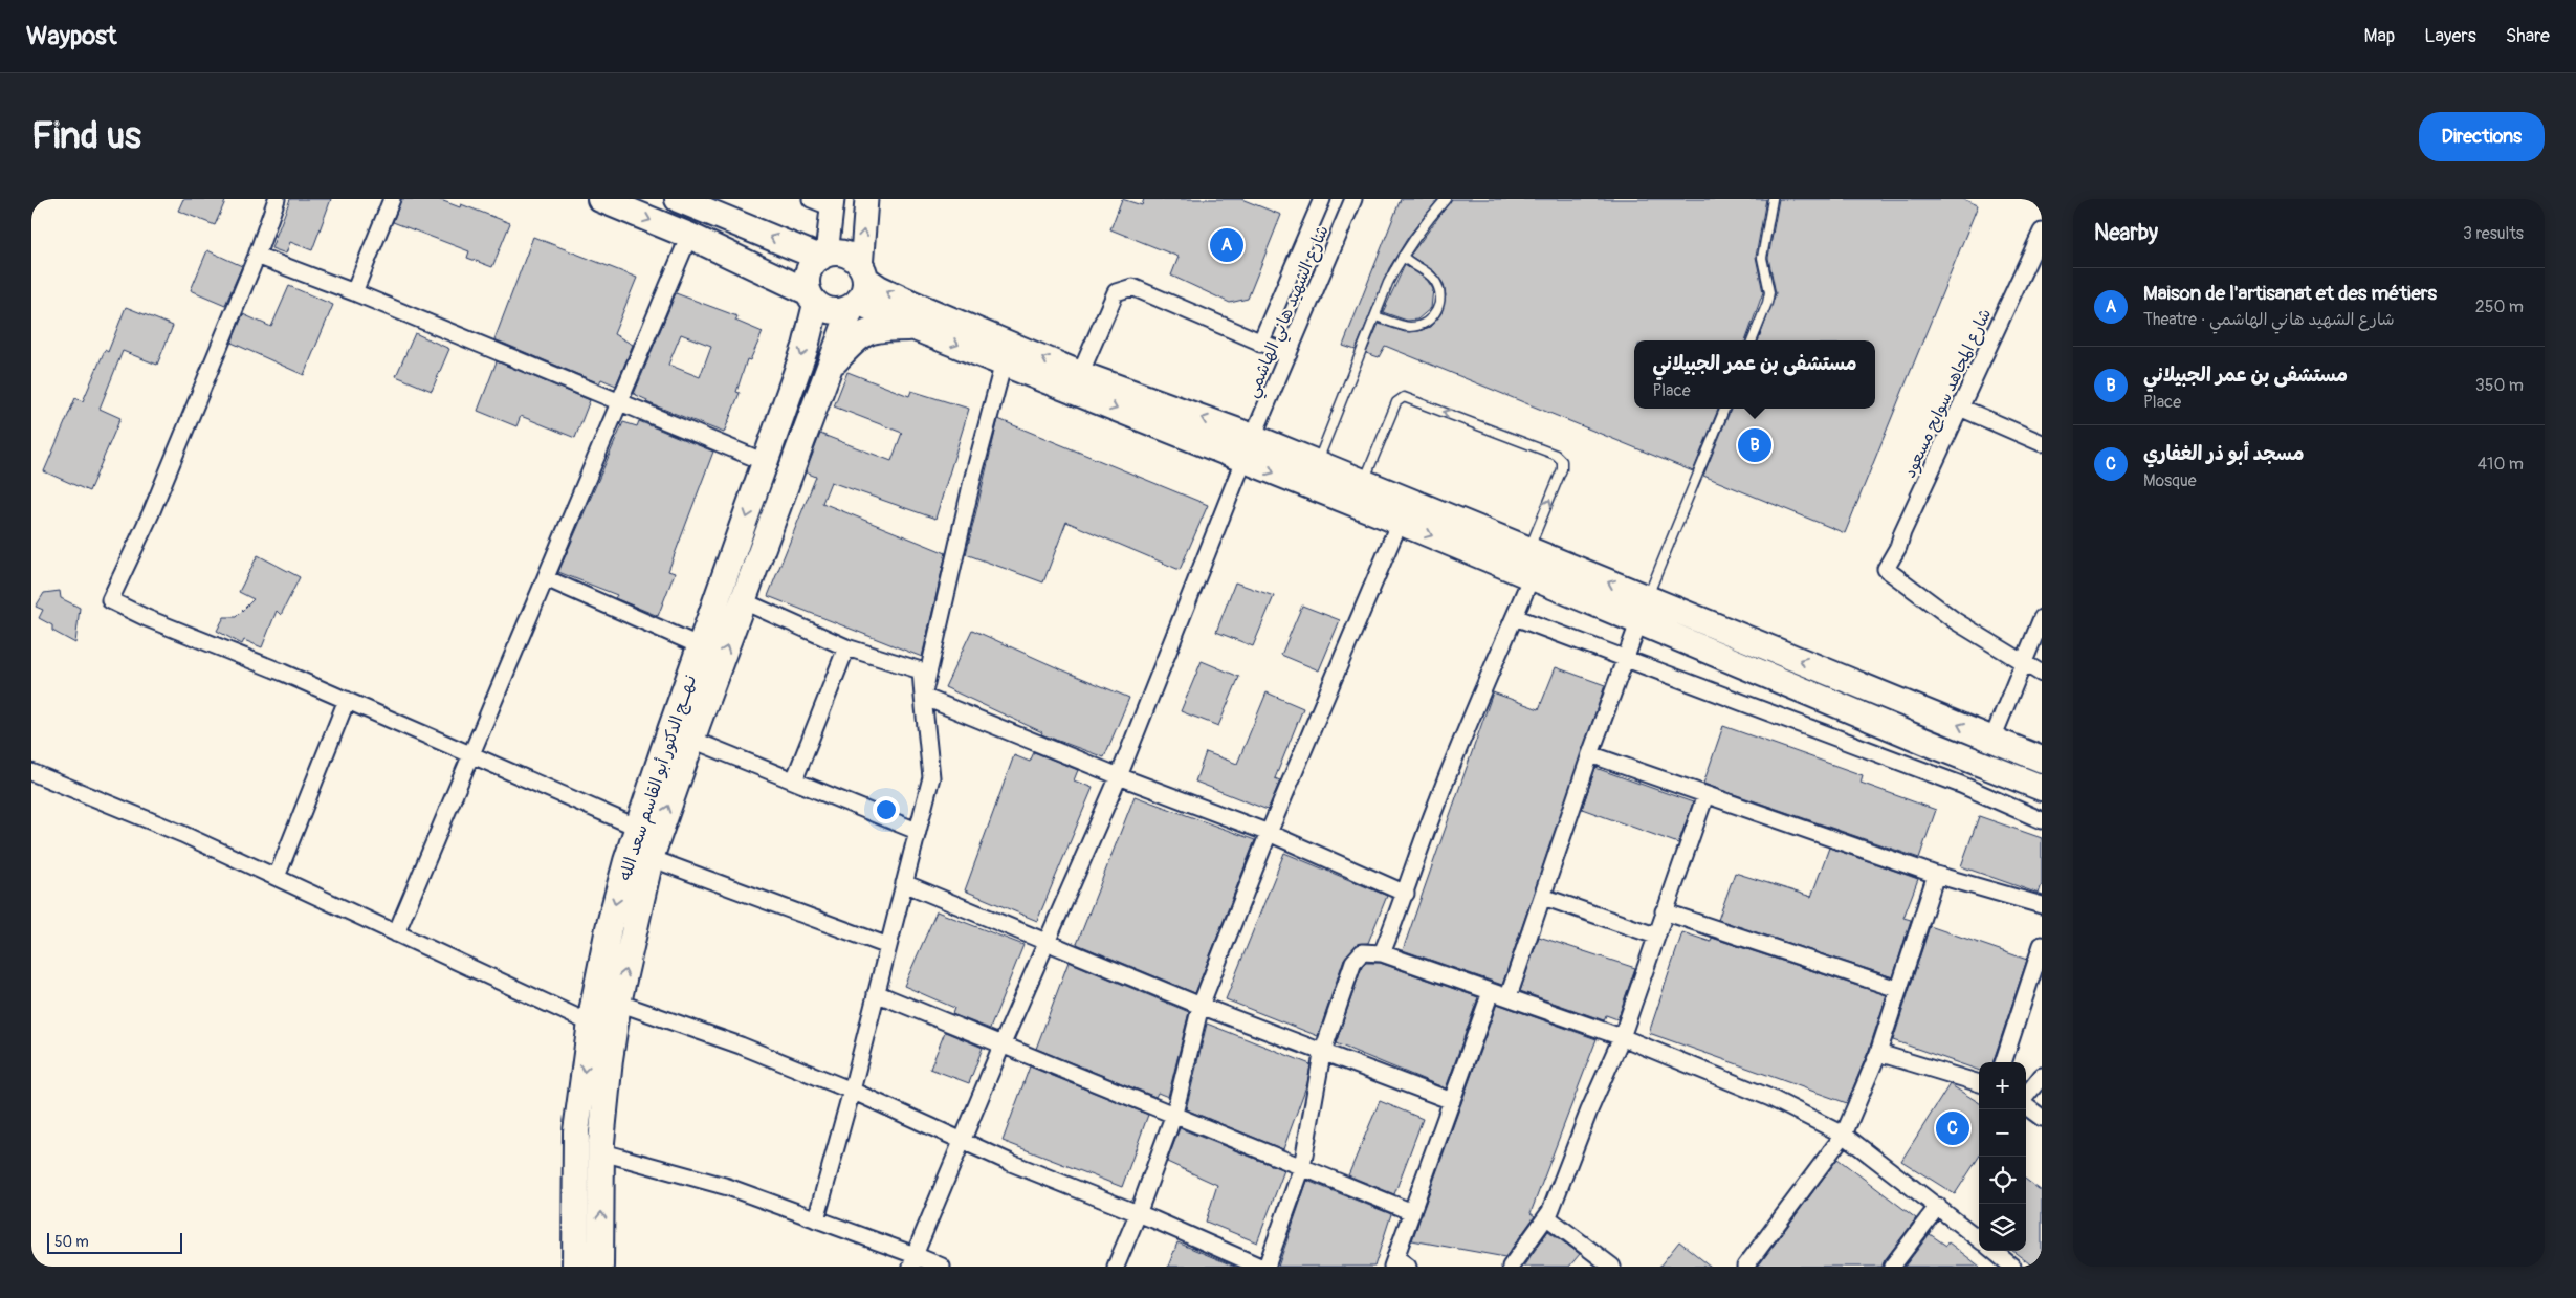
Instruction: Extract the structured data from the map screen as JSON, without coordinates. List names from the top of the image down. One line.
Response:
{"streets":{"main road":["نـهـــج الدكتور أبو القاسم سعد الله"],"street":["شارع الشهيد هاني الهاشمي","شارع المجاهد سوايح مسعود"]},"scale_bar":"50 m","page":{"header":"Waypost","nav":["Map","Layers","Share"],"buttons":"Directions","title":"Find us","heading":["Nearby","3 results"],"pins":["A","B","C"],"list":[{"mark":"A","name":"Maison de l'artisanat et des métiers","note":"Theatre · شارع الشهيد هاني الهاشمي","value":"250 m"},{"mark":"B","name":"مستشفى بن عمر الجبيلاني","note":"Place","value":"350 m"},{"mark":"C","name":"مسجد أبو ذر الغفاري","note":"Mosque","value":"410 m"}],"popup":["مستشفى بن عمر الجبيلاني","Place"],"map_buttons":["+","−"],"scale":"50 m"}}
